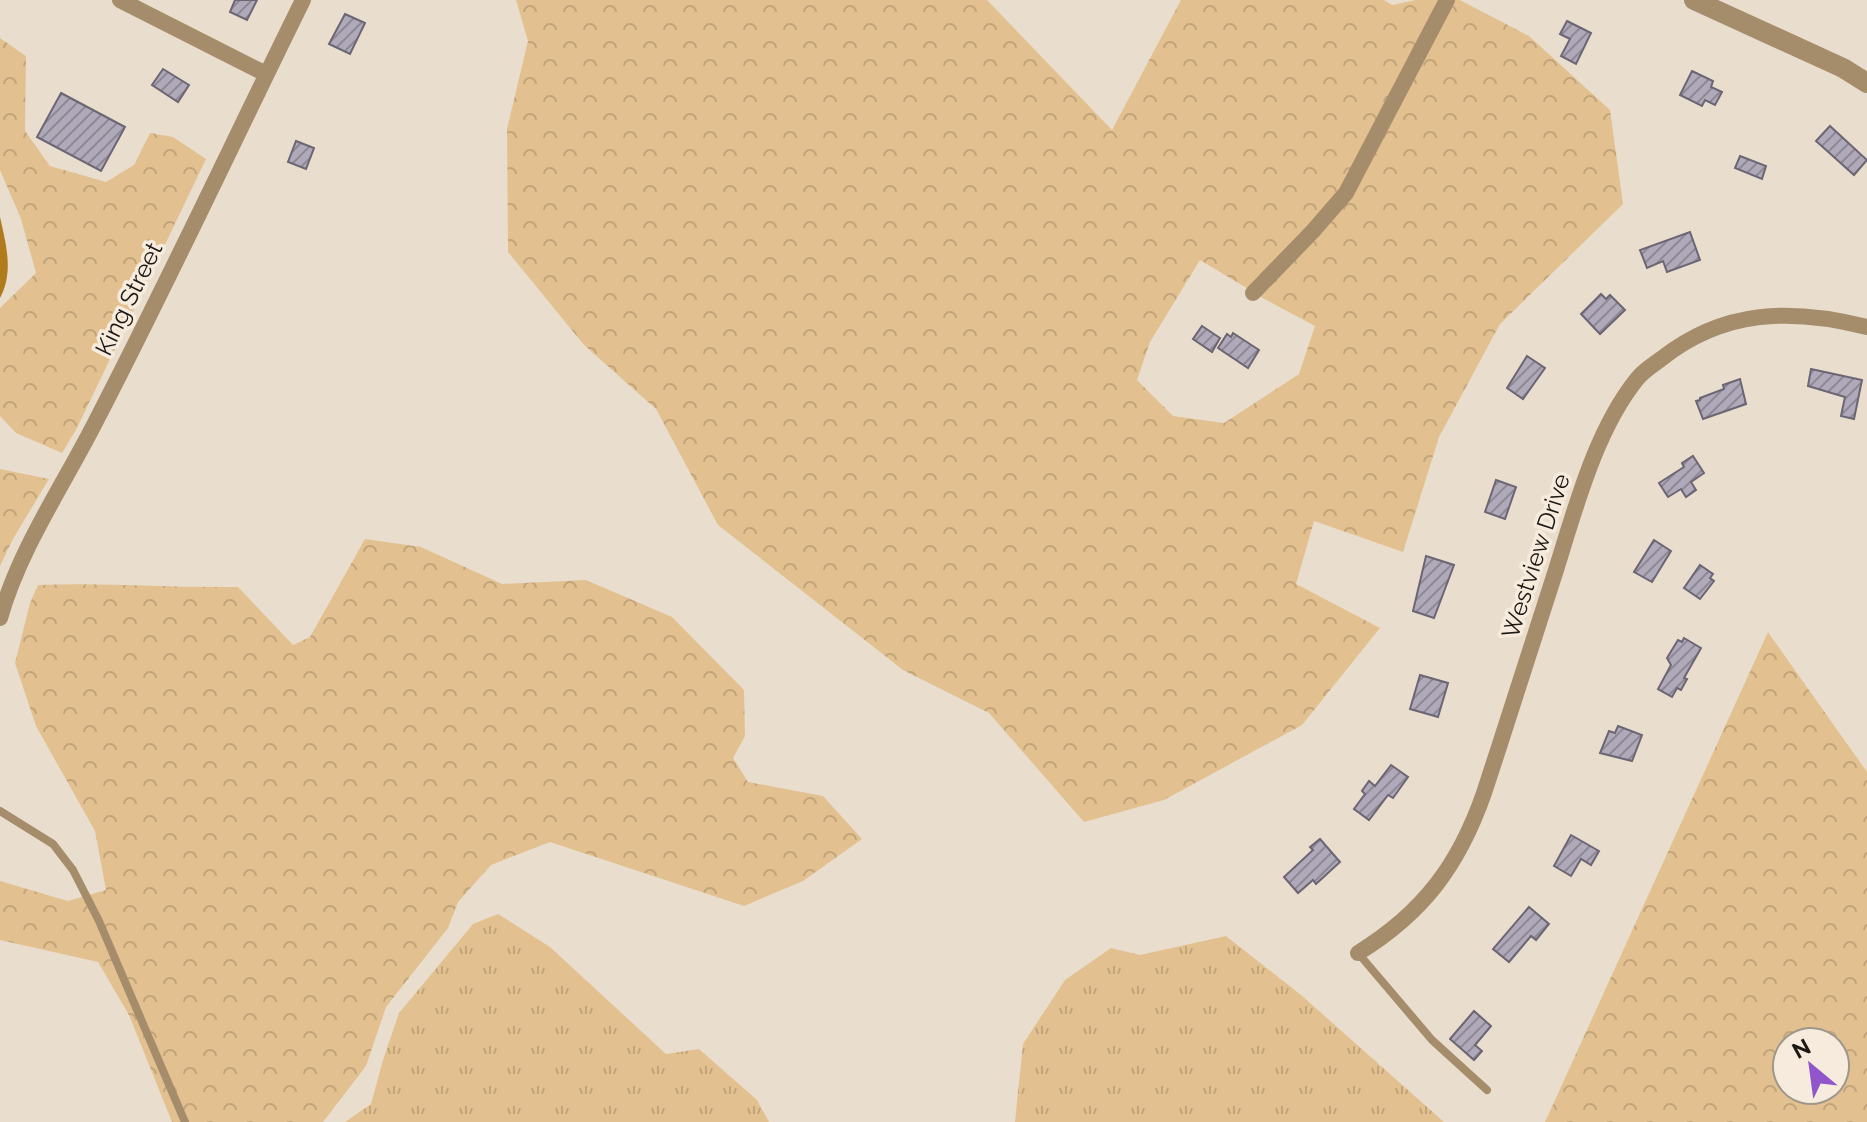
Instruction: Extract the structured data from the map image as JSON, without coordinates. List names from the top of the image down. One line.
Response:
{"streets":{"street":["King Street","Westview Drive"]},"north":"top left"}
